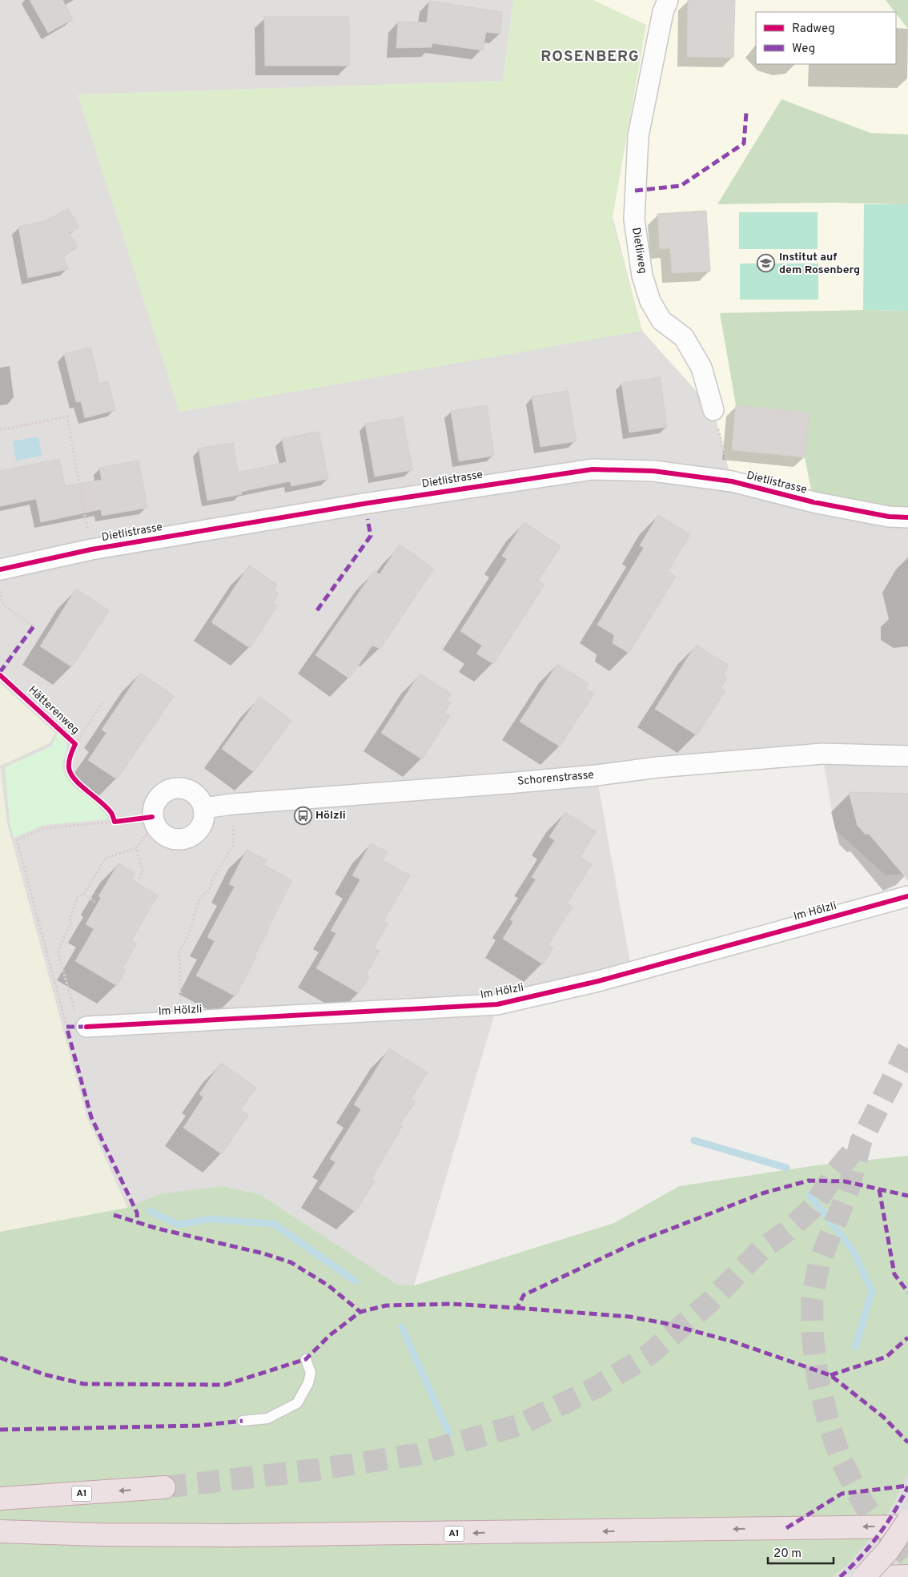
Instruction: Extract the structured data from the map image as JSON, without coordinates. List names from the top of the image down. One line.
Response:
{"streets":{"highway":["A1"],"street":["Dietliweg","Dietlistrasse","Schorenstrasse","Im Hölzli"],"cycle path":["Hätterenweg"]},"districts":["ROSENBERG"],"places":{"school or university":["Institut auf dem Rosenberg"],"bus stop":["Hölzli"]},"legend":["Radweg","Weg"],"scale_bar":"20 m"}
